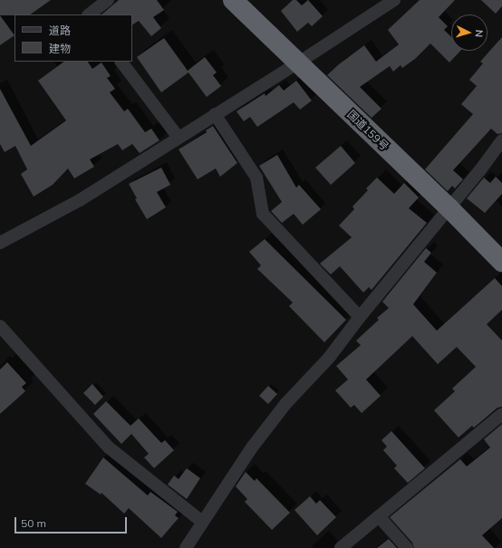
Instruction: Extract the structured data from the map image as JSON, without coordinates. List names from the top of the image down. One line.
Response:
{"streets":{"highway":["国道159号"]},"legend":["道路","建物"],"scale_bar":"50 m","north":"right"}
